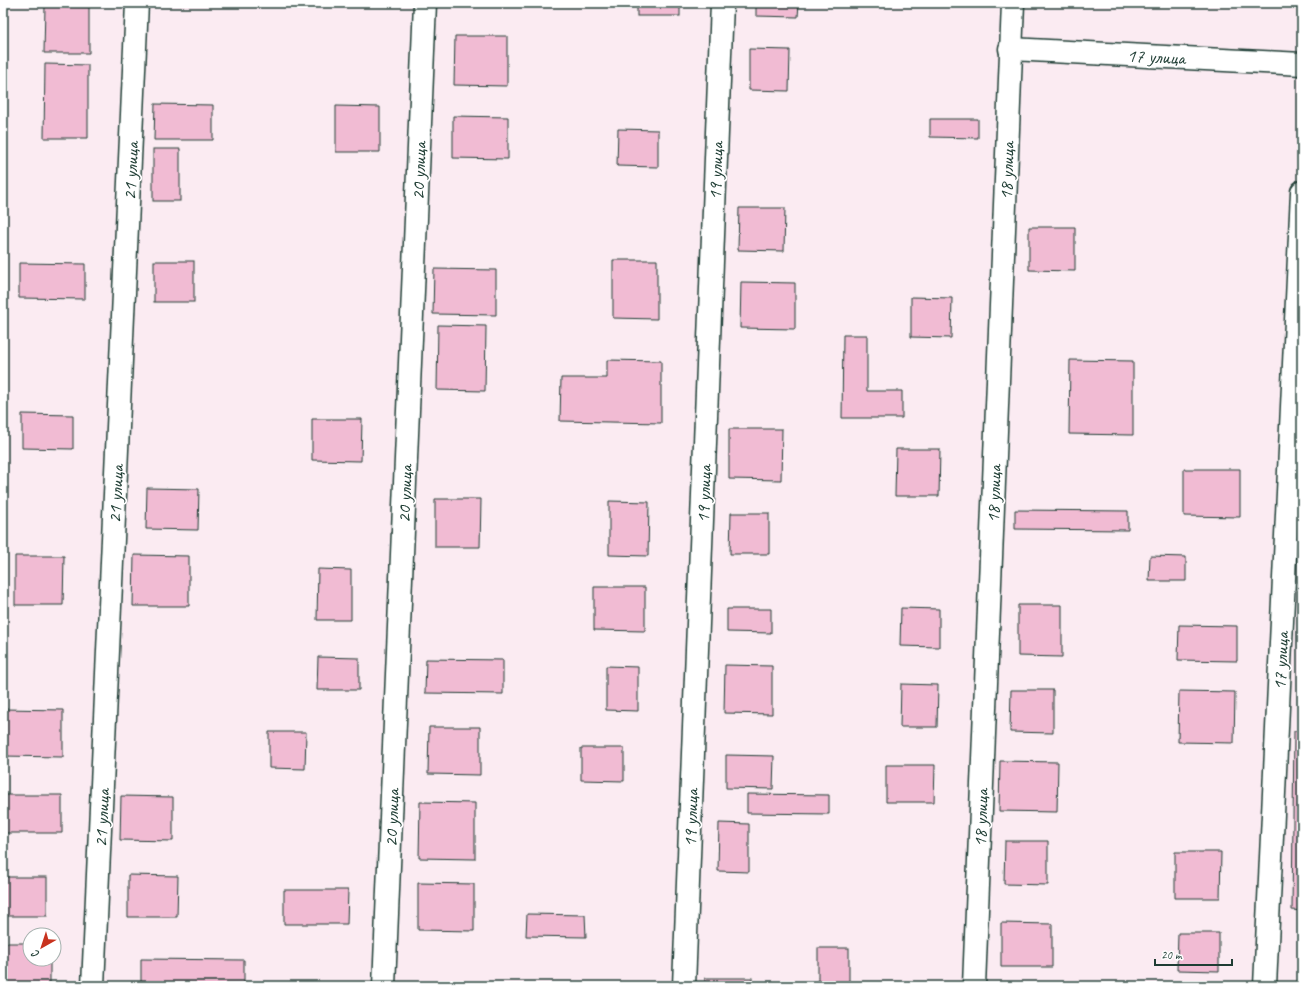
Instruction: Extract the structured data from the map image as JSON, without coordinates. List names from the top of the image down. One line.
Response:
{"streets":{"street":["17 улица","21 улица","20 улица","19 улица","18 улица"]},"crossings":[["17 улица","18 улица"]],"scale_bar":"20 m","north":"bottom left"}
